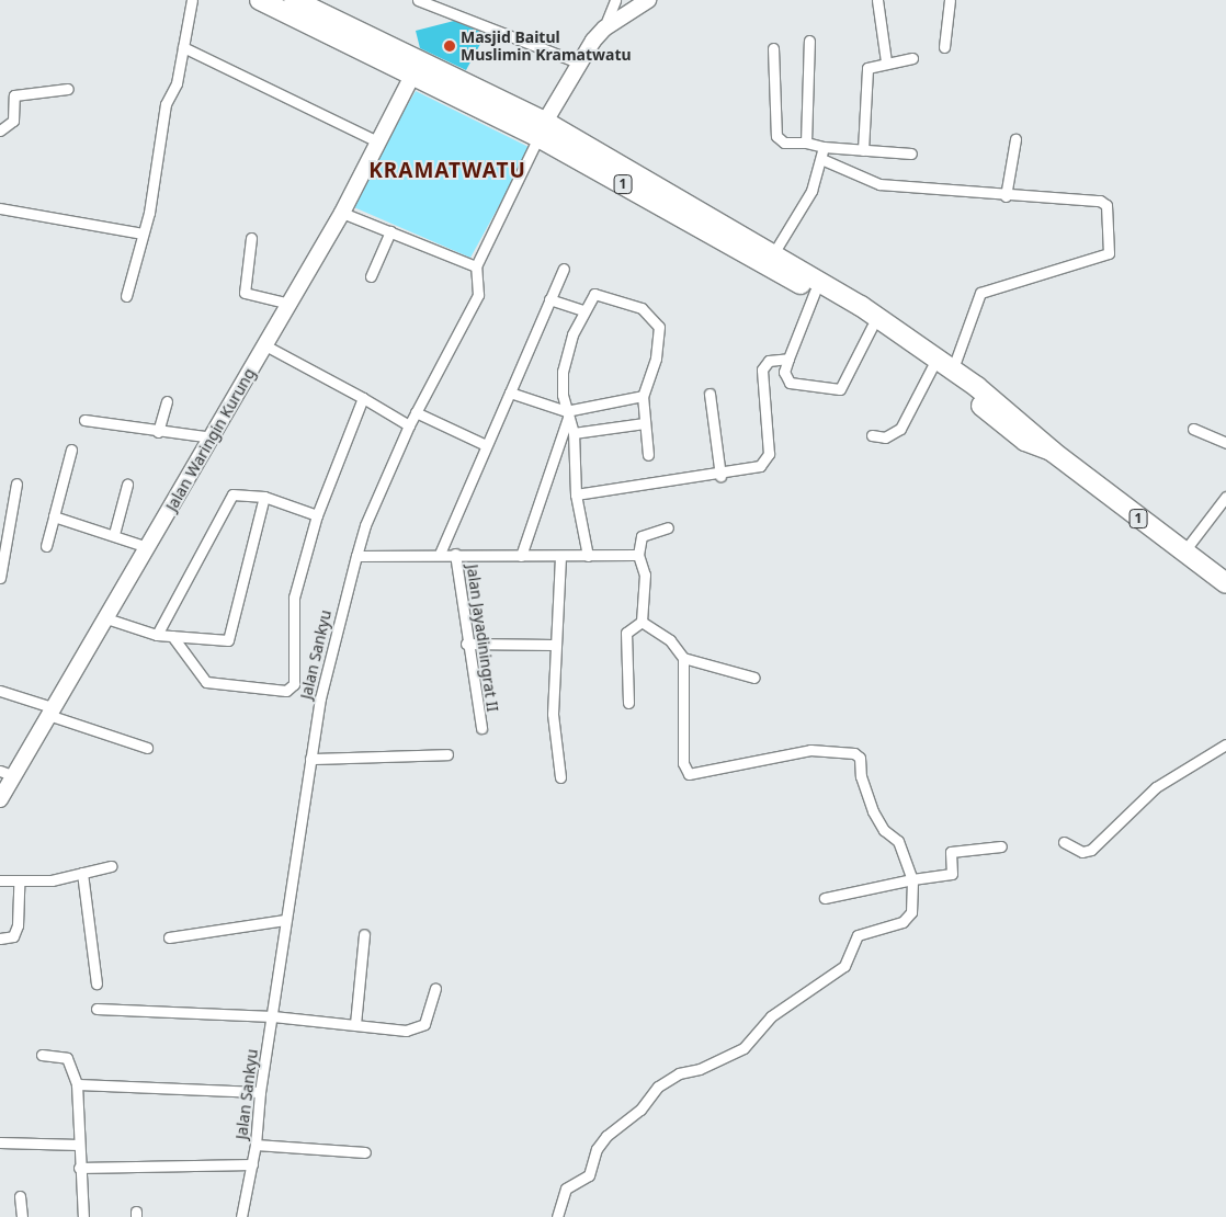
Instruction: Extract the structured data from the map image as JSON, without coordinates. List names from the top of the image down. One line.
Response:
{"streets":{"highway":["1"],"street":["Jalan Waringin Kurung","Jalan Jayadiningrat II","Jalan Sankyu"]},"crossings":[["1","Jalan Waringin Kurung"]],"districts":["KRAMATWATU"],"places":["Masjid Baitul Muslimin Kramatwatu"]}
